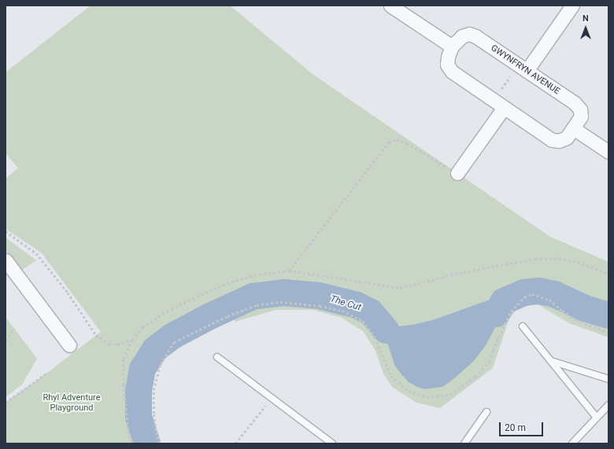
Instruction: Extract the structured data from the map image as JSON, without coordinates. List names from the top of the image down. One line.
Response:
{"streets":{"street":["GWYNFRYN AVENUE"]},"water":["The Cut"],"parks":["Rhyl Adventure Playground"],"scale_bar":"20 m","north":"top"}
